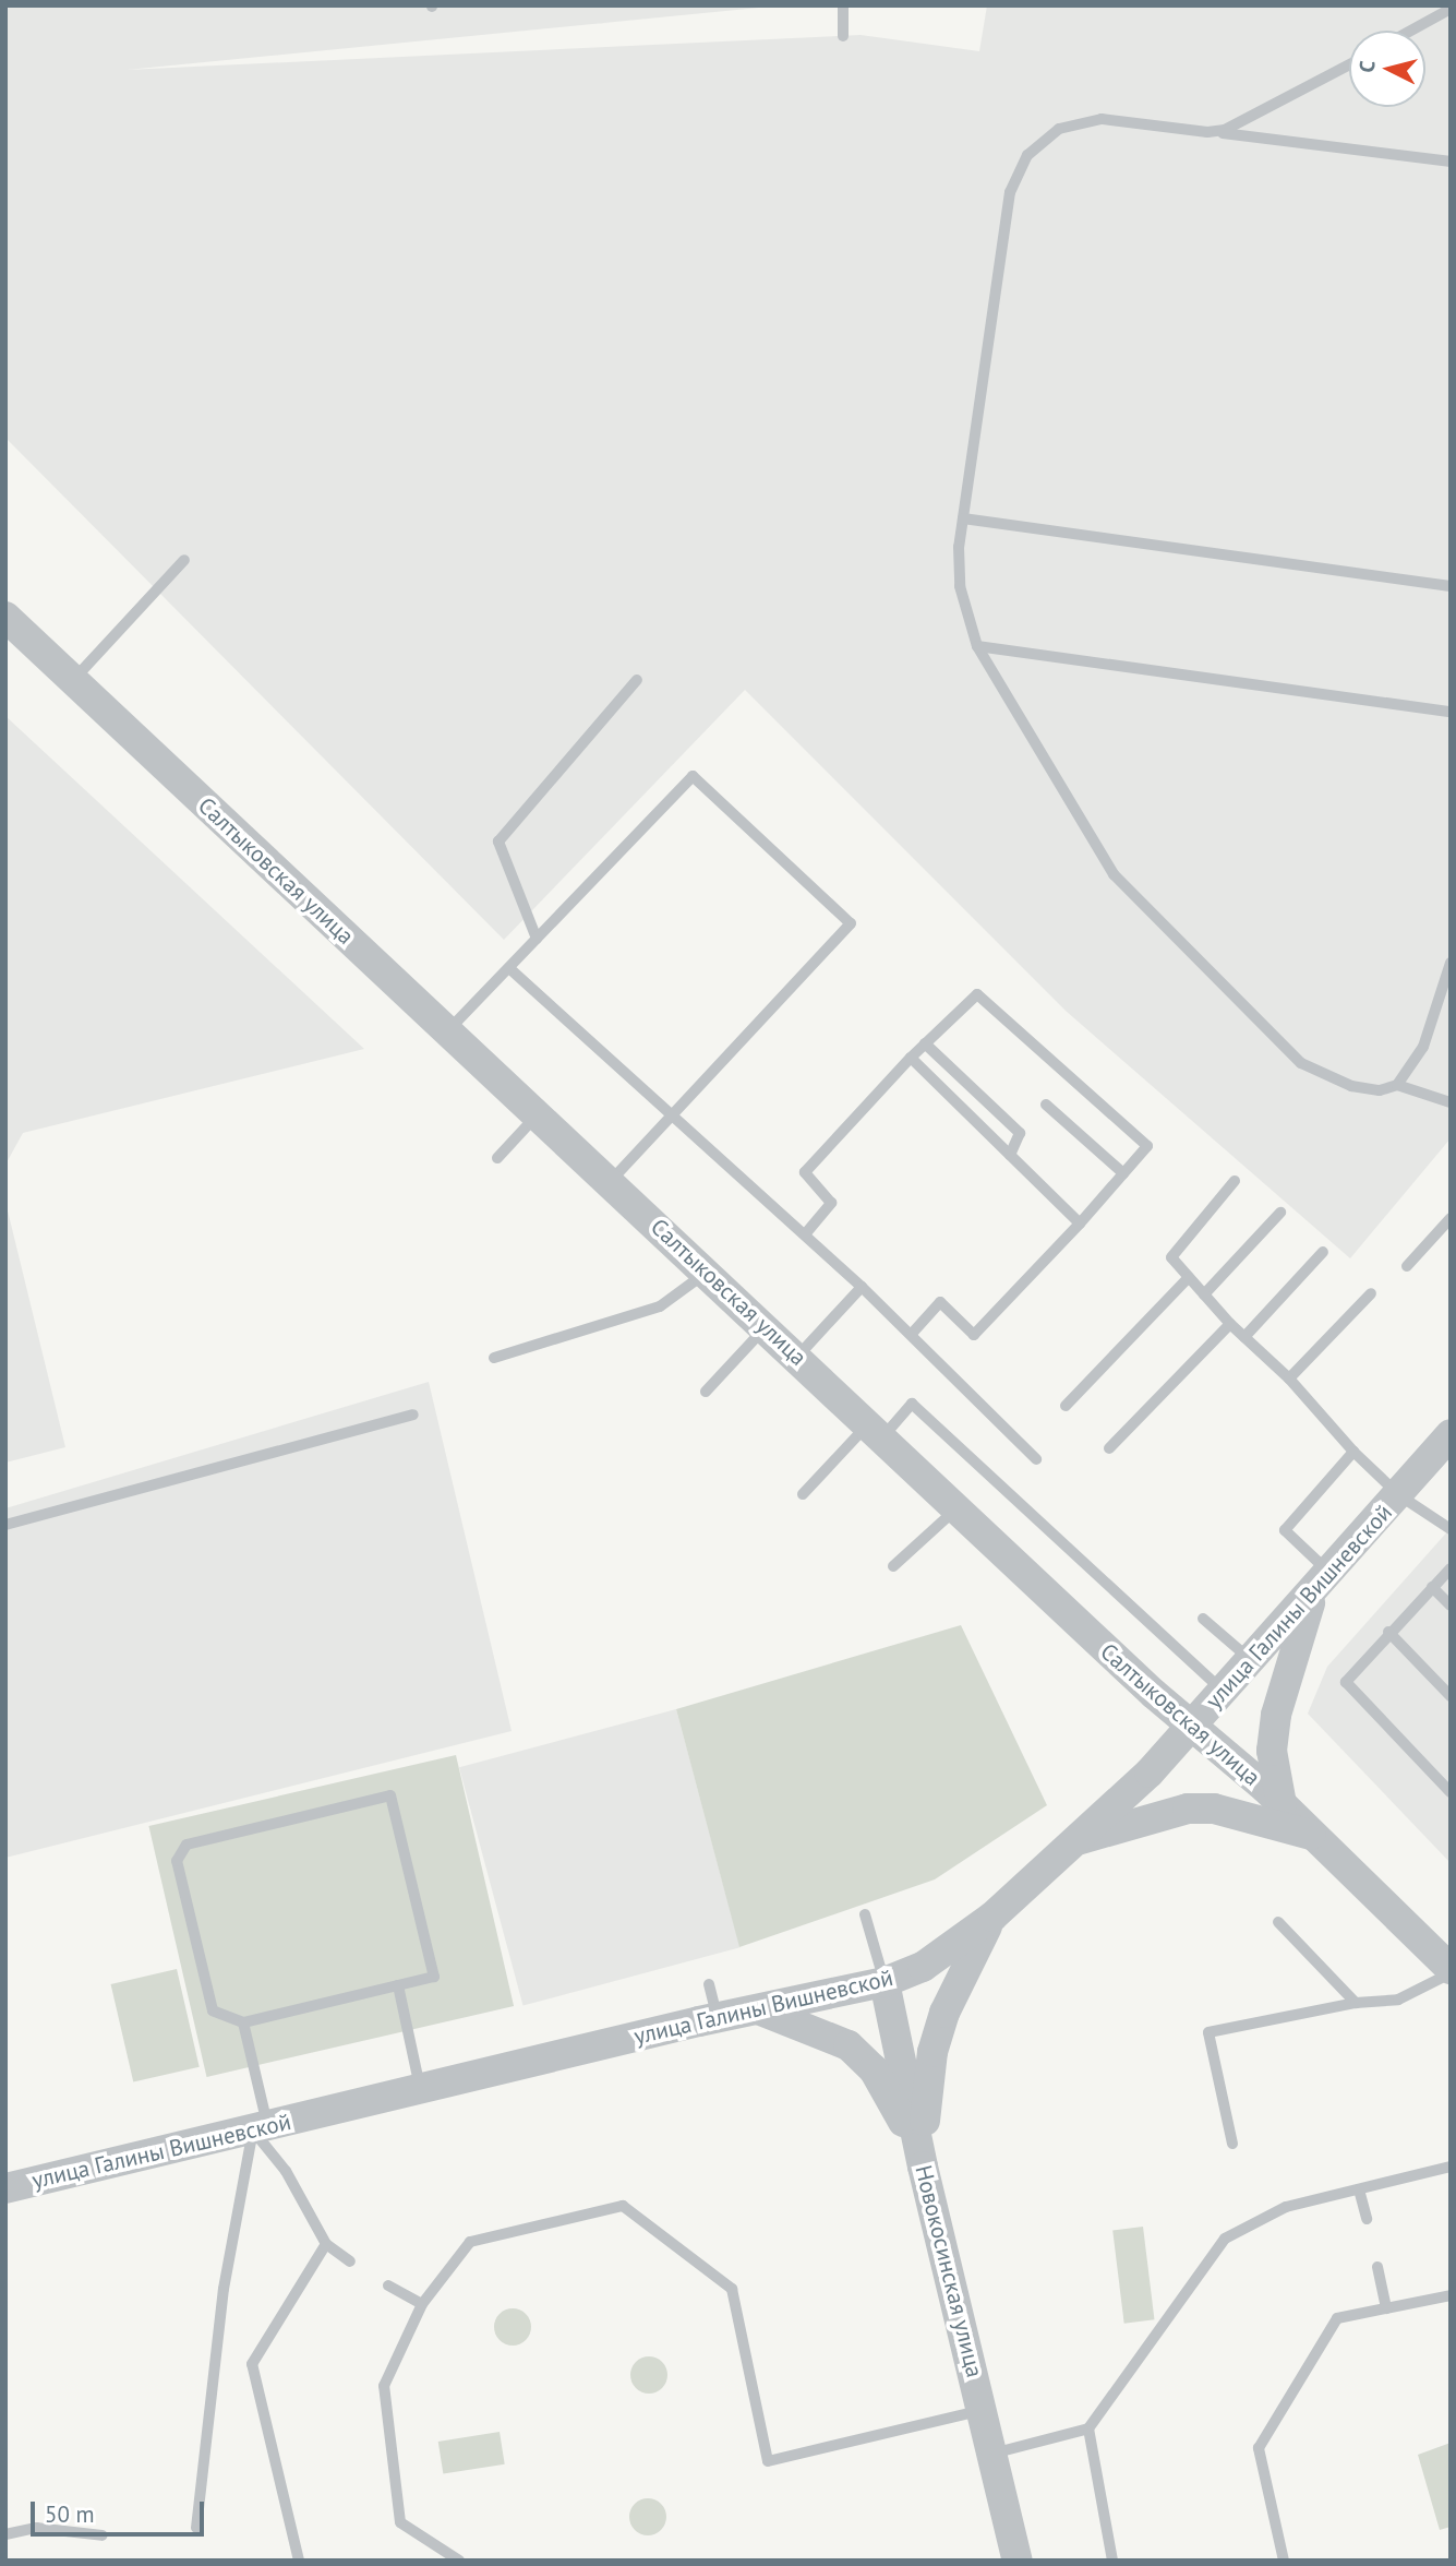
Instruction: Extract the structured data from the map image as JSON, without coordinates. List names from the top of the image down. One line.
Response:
{"streets":{"street":["Салтыковская улица","улица Галины Вишневской","Новокосинская улица"]},"crossings":[["Салтыковская улица","улица Галины Вишневской"],["улица Галины Вишневской","Новокосинская улица"]],"scale_bar":"50 m","north":"left"}
